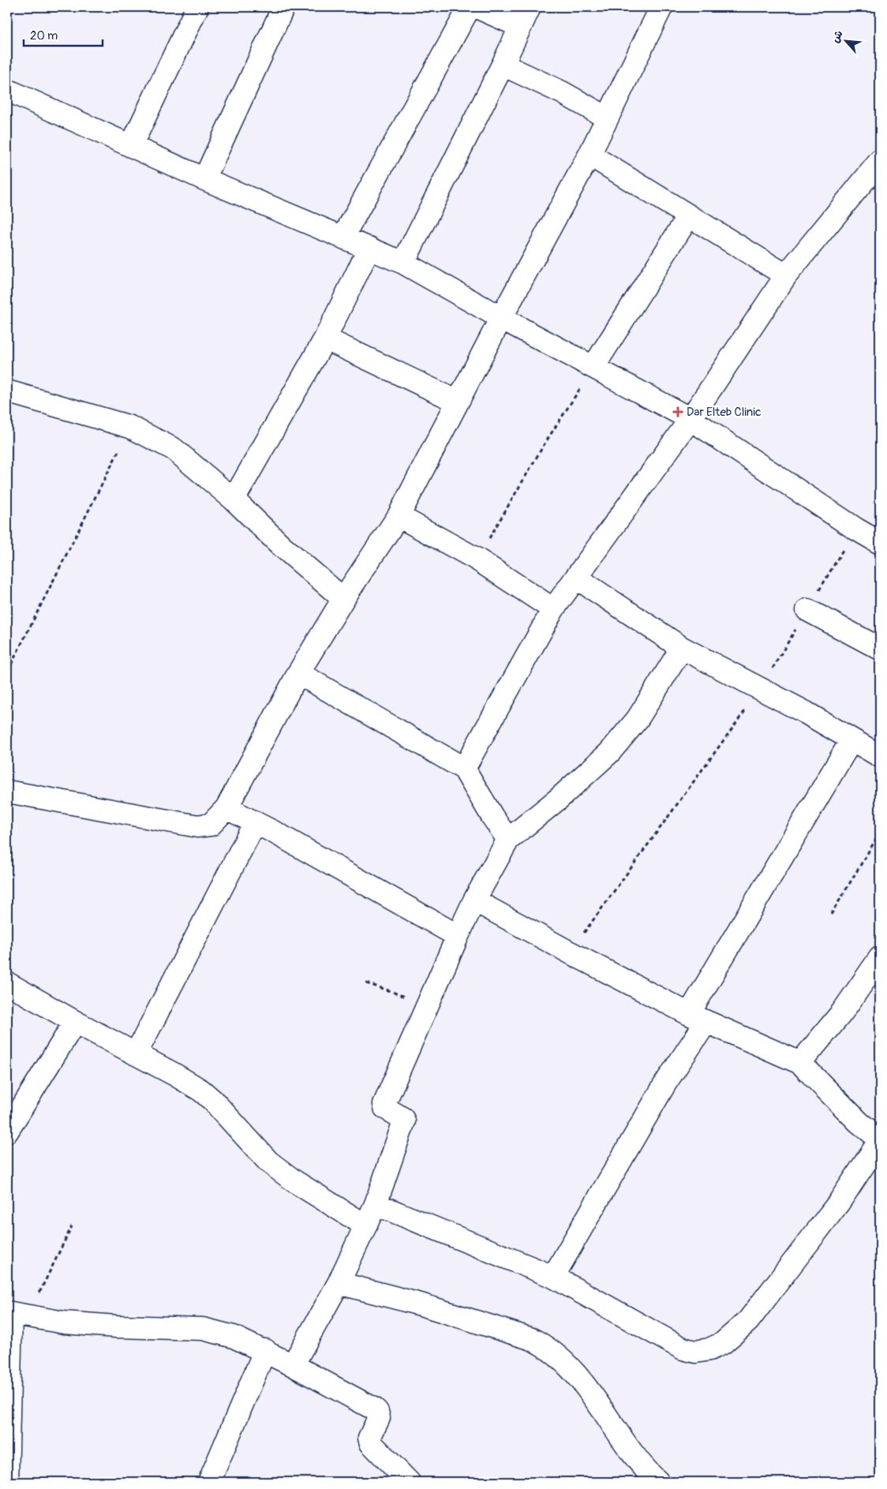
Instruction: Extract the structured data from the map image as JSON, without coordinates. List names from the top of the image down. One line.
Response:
{"places":{"health":["Dar Elteb Clinic"]},"scale_bar":"20 m","north":"top left"}
